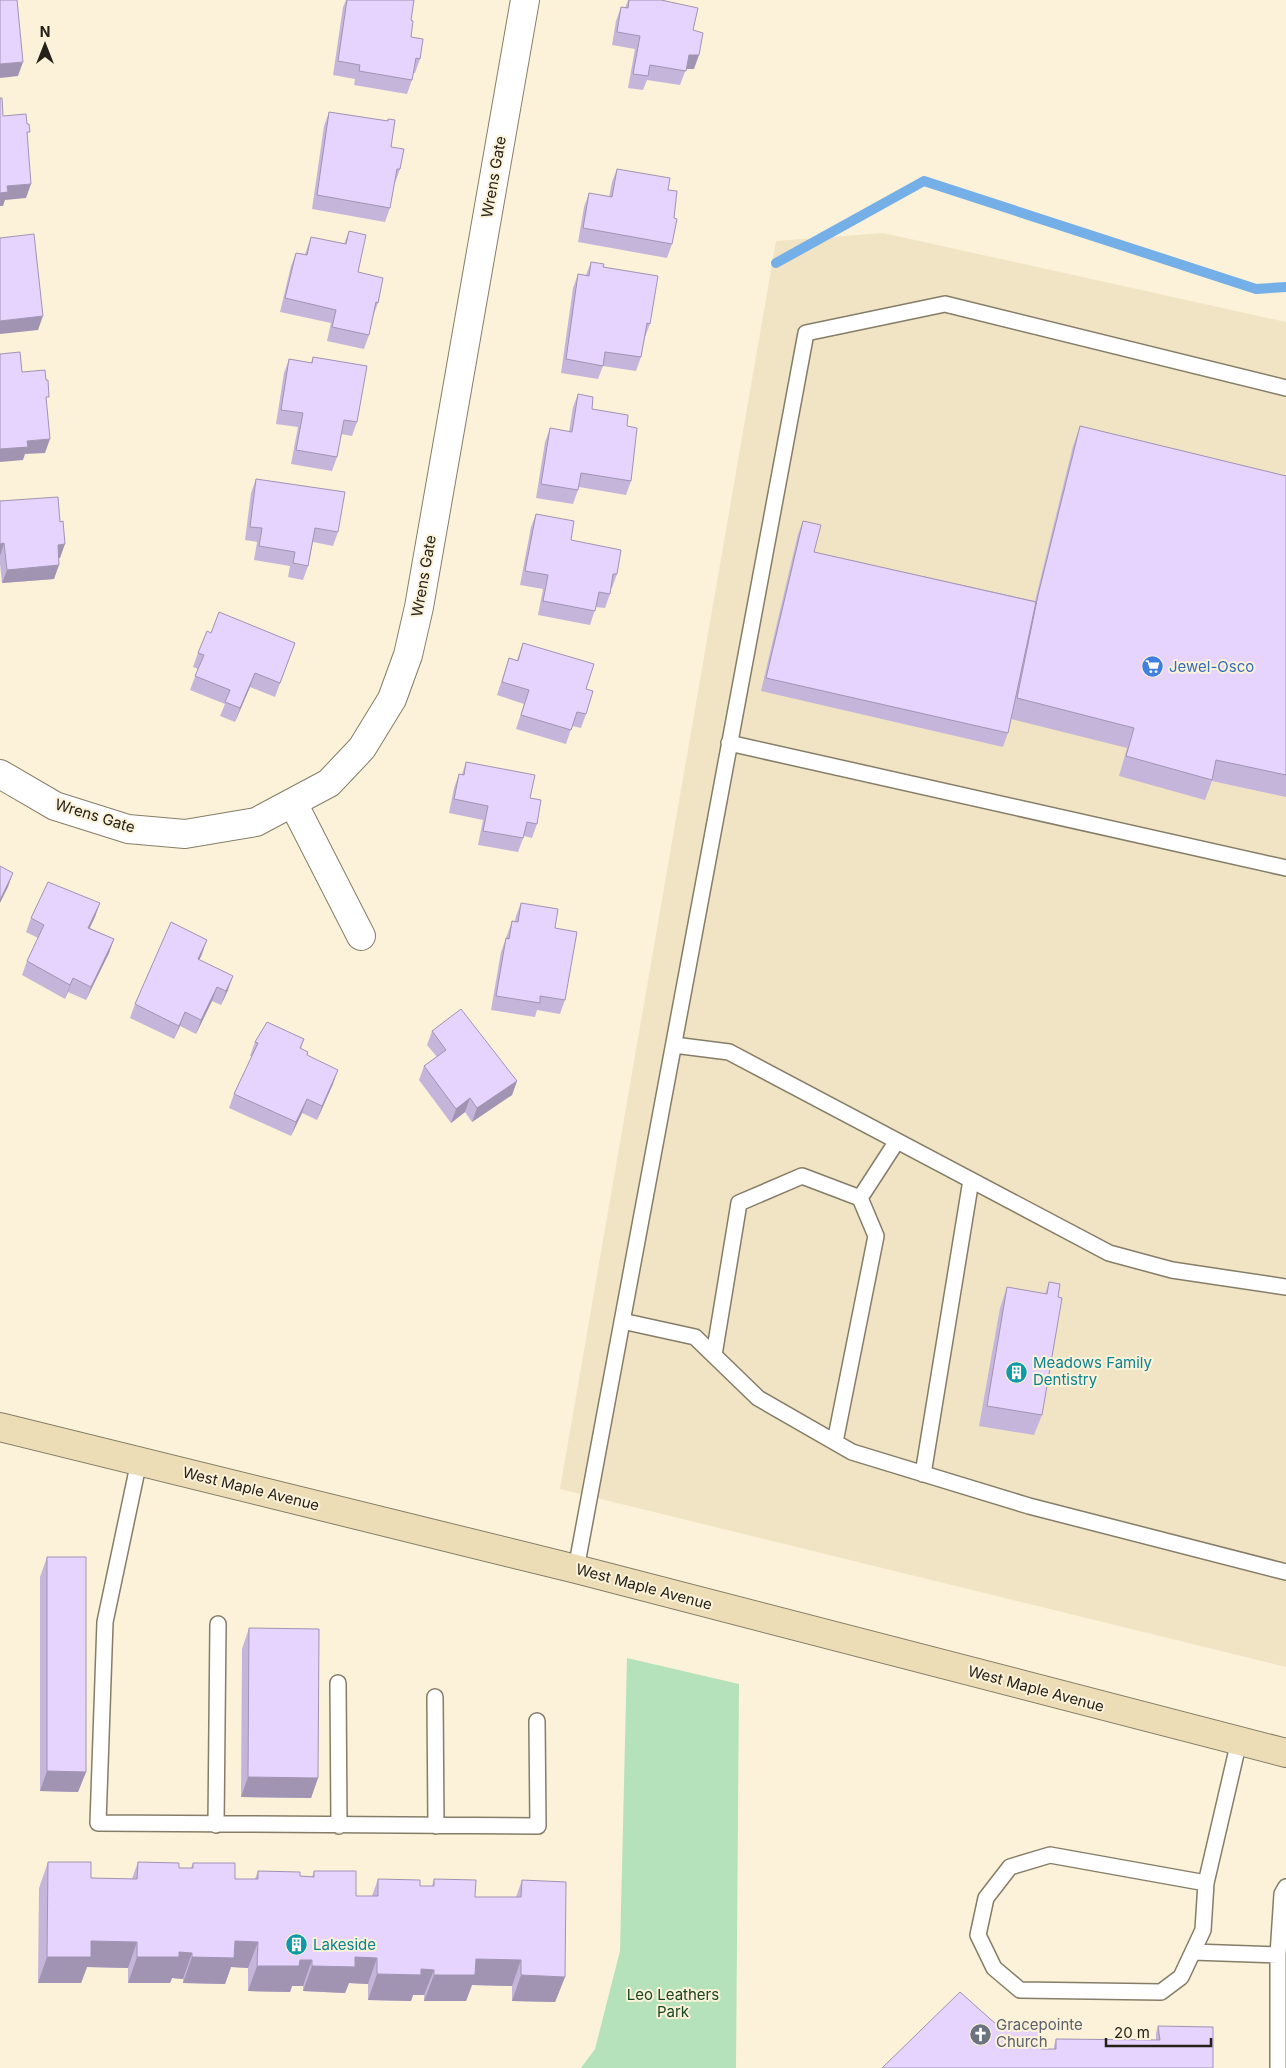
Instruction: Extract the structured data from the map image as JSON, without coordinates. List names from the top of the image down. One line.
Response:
{"streets":{"main road":["West Maple Avenue"],"street":["Wrens Gate"]},"parks":["Leo Leathers Park"],"places":{"supermarket":["Jewel-Osco"],"building":["Meadows Family Dentistry","Lakeside"],"church":["Gracepointe Church"]},"scale_bar":"20 m","north":"top"}
